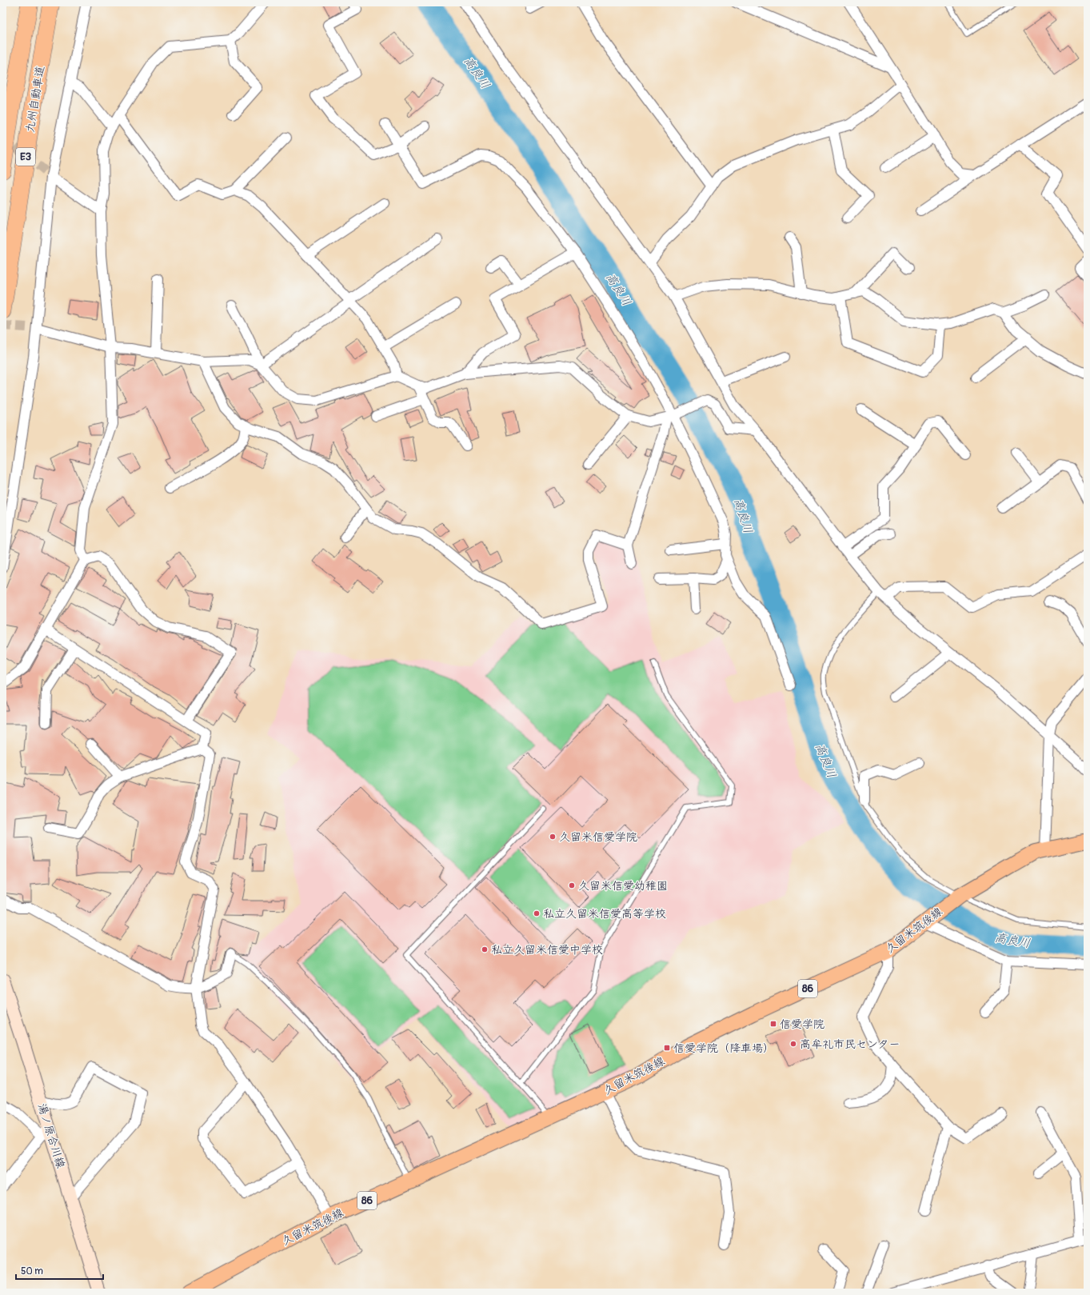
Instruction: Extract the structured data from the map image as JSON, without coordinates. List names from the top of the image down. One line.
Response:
{"streets":{"highway":["九州自動車道","E3"],"main road":["久留米筑後線","86","湯ノ原合川線"]},"water":["高良川"],"places":{"other":["久留米信愛学院","久留米信愛幼稚園","私立久留米信愛高等学校","私立久留米信愛中学校","高牟礼市民センター"],"transit":["信愛学院","信愛学院（降車場）"]},"scale_bar":"50 m"}
